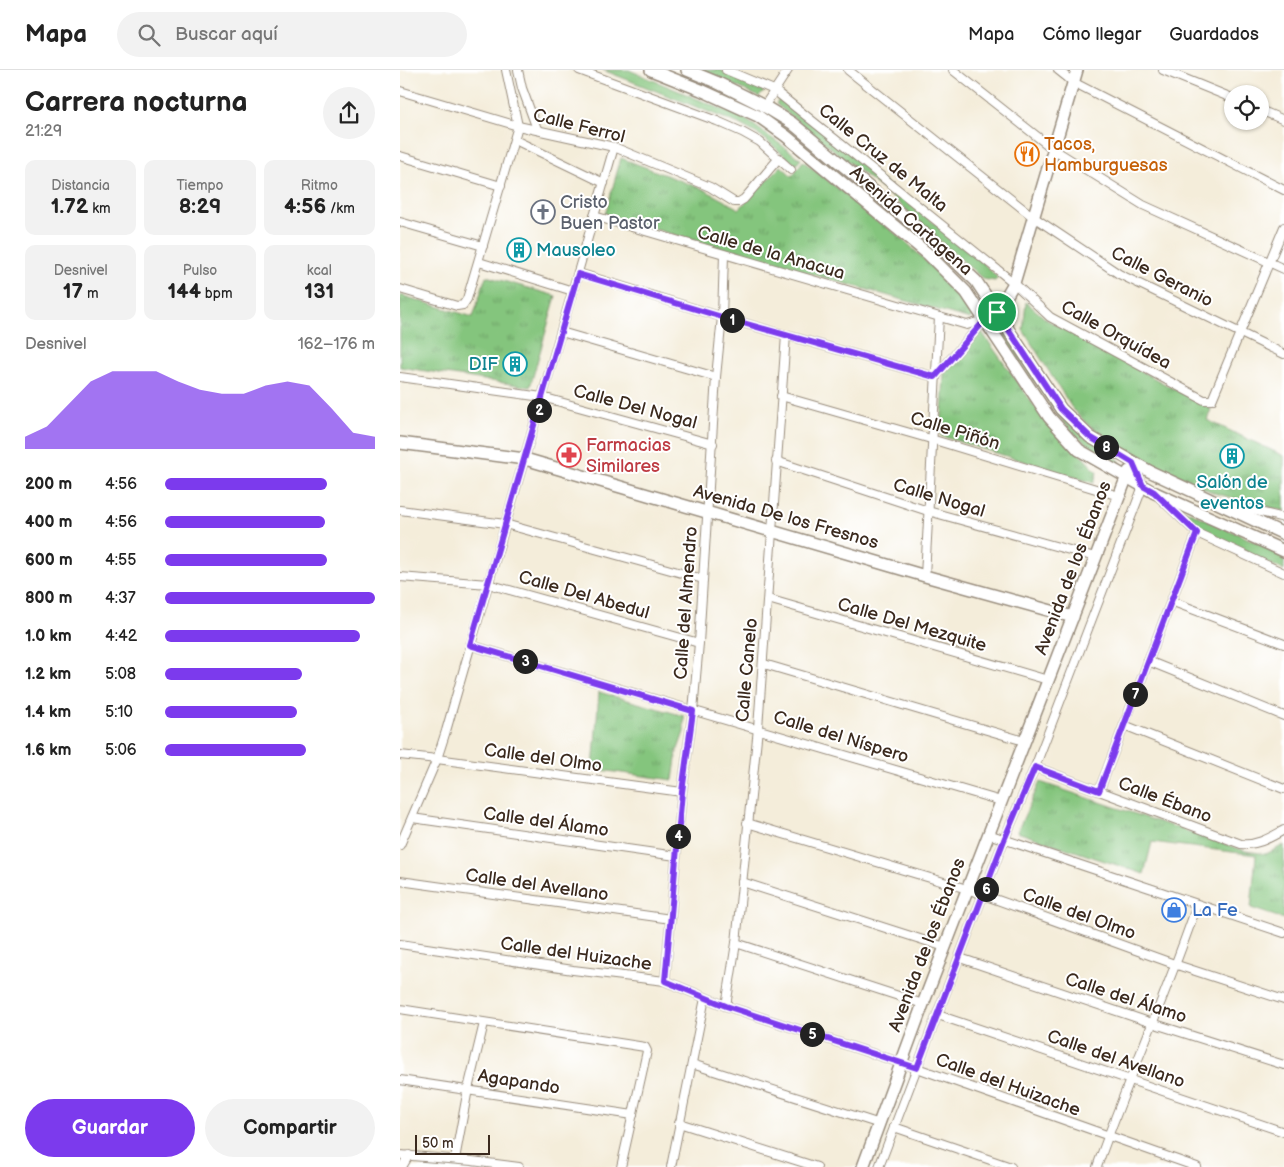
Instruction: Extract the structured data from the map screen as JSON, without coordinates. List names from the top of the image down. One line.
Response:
{"streets":{"street":["Calle Ferrol","Calle Cruz de Malta","Avenida Cartagena","Calle de la Anacua","Calle Geranio","Calle Orquídea","Calle Del Nogal","Calle Piñón","Calle Nogal","Avenida De los Fresnos","Avenida de los Ébanos","Calle Del Abedul","Calle del Almendro","Calle Del Mezquite","Calle Canelo","Calle del Níspero","Calle del Olmo","Calle Ébano","Calle del Álamo","Calle del Avellano","Calle del Huizache","Agapando"]},"crossings":[["Calle Cruz de Malta","Calle Orquídea"],["Avenida Cartagena","Calle de la Anacua"],["Avenida Cartagena","Avenida de los Ébanos"],["Calle de la Anacua","Calle del Almendro"],["Calle Geranio","Calle Orquídea"],["Calle Del Nogal","Calle del Almendro"],["Calle Piñón","Avenida de los Ébanos"],["Calle Piñón","Calle Canelo"],["Calle Nogal","Avenida de los Ébanos"],["Calle Nogal","Calle Canelo"],["Avenida De los Fresnos","Avenida de los Ébanos"],["Avenida De los Fresnos","Calle del Almendro"],["Avenida De los Fresnos","Calle Canelo"],["Avenida de los Ébanos","Calle Del Mezquite"],["Avenida de los Ébanos","Calle del Níspero"],["Avenida de los Ébanos","Calle del Olmo"],["Avenida de los Ébanos","Calle Ébano"],["Avenida de los Ébanos","Calle del Álamo"],["Avenida de los Ébanos","Calle del Avellano"],["Avenida de los Ébanos","Calle del Huizache"],["Calle Del Abedul","Calle del Almendro"],["Calle del Almendro","Calle del Níspero"],["Calle del Almendro","Calle del Olmo"],["Calle del Almendro","Calle del Álamo"],["Calle del Almendro","Calle del Avellano"],["Calle del Almendro","Calle del Huizache"],["Calle Del Mezquite","Calle Canelo"],["Calle Canelo","Calle del Níspero"],["Calle Canelo","Calle del Olmo"],["Calle Canelo","Calle del Huizache"]],"places":{"restaurant":["Tacos, Hamburguesas"],"church":["Cristo Buen Pastor"],"building":["Mausoleo","DIF","Salón de eventos"],"pharmacy":["Farmacias Similares"],"shop":["La Fe"]},"scale_bar":"50 m","page":{"header":"Mapa","search":"Buscar aquí","nav":["Mapa","Cómo llegar","Guardados"],"heading":["Carrera nocturna","21:29"],"stats":[["Distancia","1.72 km"],["Tiempo","8:29"],["Ritmo","4:56 /km"],["Desnivel","17 m"],["Pulso","144 bpm"],["kcal","131"]],"pins":["1","2","8","3","7","4","6","5"],"chart":["Desnivel","162–176 m"],"list":[{"name":"200 m","note":"4:56"},{"name":"400 m","note":"4:56"},{"name":"600 m","note":"4:55"},{"name":"800 m","note":"4:37"},{"name":"1.0 km","note":"4:42"},{"name":"1.2 km","note":"5:08"},{"name":"1.4 km","note":"5:10"},{"name":"1.6 km","note":"5:06"}],"buttons":["Guardar","Compartir"],"scale":"50 m"}}
